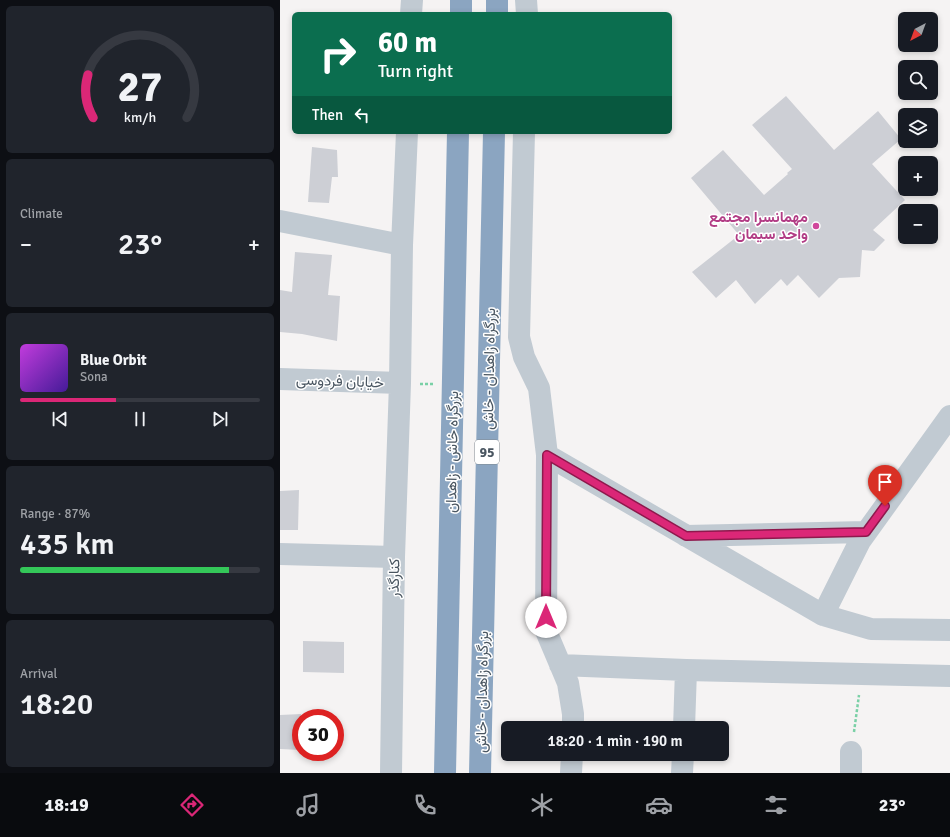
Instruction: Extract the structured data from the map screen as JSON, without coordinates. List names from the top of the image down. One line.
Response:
{"streets":{"highway":["بزرگراه زاهدان - خاش","بزرگراه خاش - زاهدان","95"],"street":["خیابان فردوسی","کنارگذر"]},"crossings":[["خیابان فردوسی","کنارگذر"]],"places":["مهمانسرا مجتمع واحد سیمان"],"north":"bottom left","page":{"map_buttons":["+","−"],"turn":["60 m","Turn right"],"then":"Then","tile":["Climate",["Range · 87%","435 km"],["Arrival","18:20"]],"heat":["−","23°","+"],"song":["Blue Orbit","Sona"],"limit":"30","trip":"18:20 · 1 min · 190 m","tabs":["18:19","23°"],"gauge":["27","km/h"]}}
